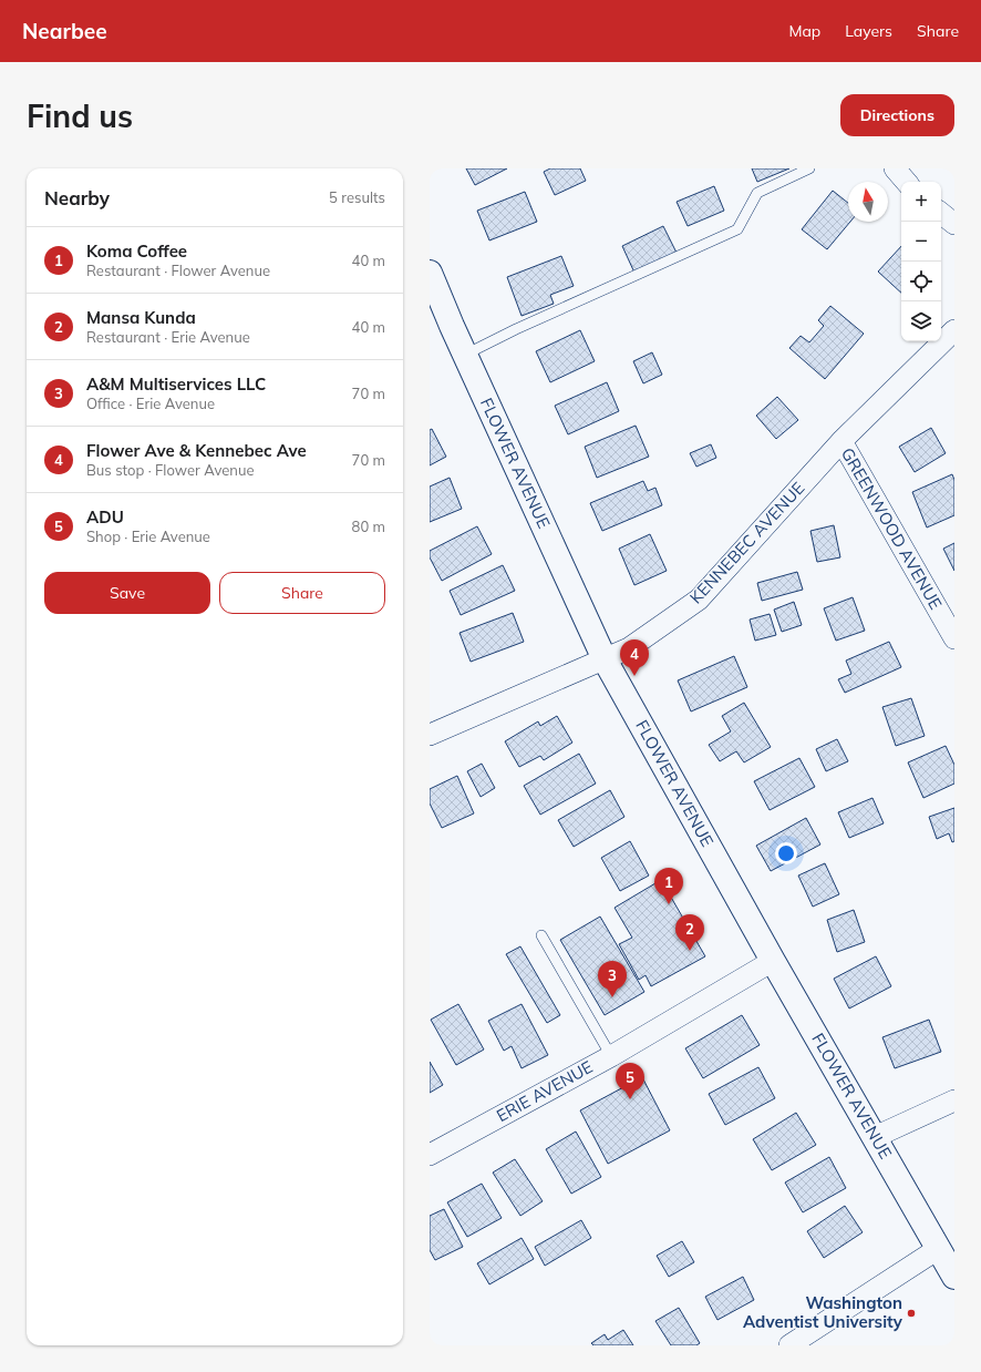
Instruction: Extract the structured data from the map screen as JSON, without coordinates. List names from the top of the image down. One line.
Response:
{"streets":{"street":["FLOWER AVENUE","GREENWOOD AVENUE","KENNEBEC AVENUE","ERIE AVENUE"]},"crossings":[["FLOWER AVENUE","KENNEBEC AVENUE"],["FLOWER AVENUE","ERIE AVENUE"],["GREENWOOD AVENUE","KENNEBEC AVENUE"]],"places":["Washington Adventist University"],"north":"top","page":{"header":"Nearbee","nav":["Map","Layers","Share"],"buttons":["Directions",["Save","Share"]],"title":"Find us","heading":["Nearby","5 results"],"map_buttons":["+","−"],"list":[{"mark":"1","name":"Koma Coffee","note":"Restaurant · Flower Avenue","value":"40 m"},{"mark":"2","name":"Mansa Kunda","note":"Restaurant · Erie Avenue","value":"40 m"},{"mark":"3","name":"A&M Multiservices LLC","note":"Office · Erie Avenue","value":"70 m"},{"mark":"4","name":"Flower Ave & Kennebec Ave","note":"Bus stop · Flower Avenue","value":"70 m"},{"mark":"5","name":"ADU","note":"Shop · Erie Avenue","value":"80 m"}],"pins":["4","1","2","3","5"]}}
